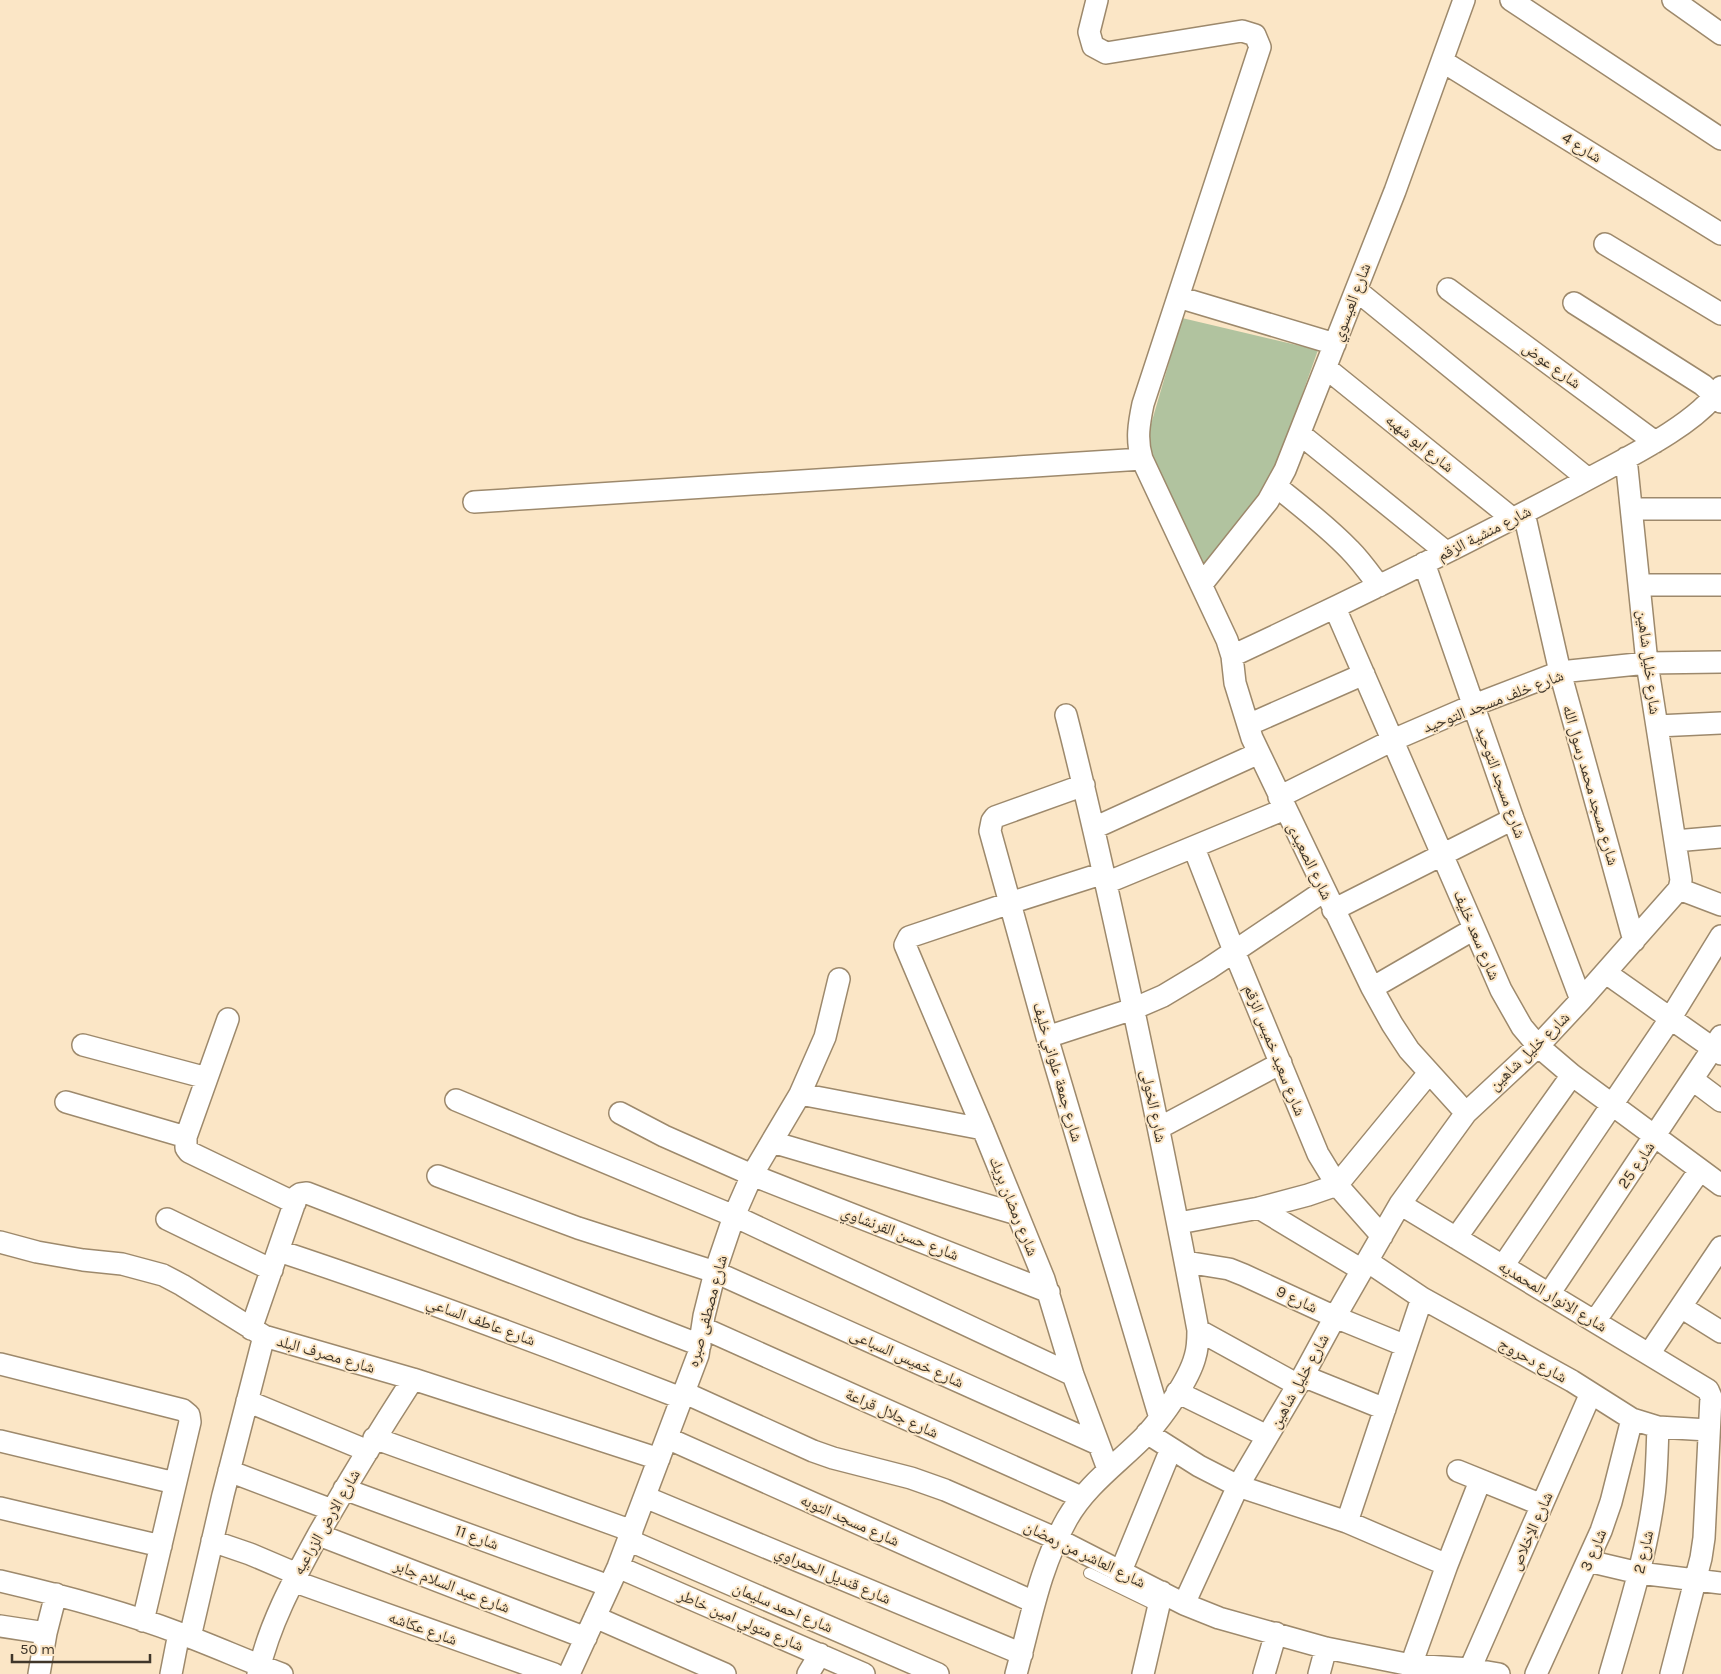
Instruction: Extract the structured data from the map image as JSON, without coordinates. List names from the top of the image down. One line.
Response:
{"streets":{"street":["شارع 4","شارع العيسوي","شارع عوض","شارع ابو شهبه","شارع منشية الزقم","شارع خليل شاهين","شارع خلف مسجد التوحيد","شارع مسجد التوحيد","شارع مسجد محمد رسول الله","شارع الصعيدى","شارع سعد خليف","شارع سعيد خميس الزقم","شارع جمعة علواني خليف","شارع الخولى","شارع 25","شارع رمضان بريك","شارع حسن القرنشاوي","شارع الانوار المحمديه","شارع 9","شارع مصطفى صبره","شارع عاطف الساعي","شارع مصرف البلد","شارع خميس السباعى","شارع دحروج","شارع جلال قراعة","شارع مسجد التوبه","شارع الارض الزراعيه","شارع الإخلاص","شارع 11","شارع 3","شارع 2","شارع العاشر من رمضان","شارع قنديل الحمراوي","شارع عبد السلام جابر","شارع احمد سليمان","شارع متولي امين خاطر","شارع عكاشه"]},"crossings":[["شارع 4","شارع العيسوي"],["شارع العيسوي","شارع ابو شهبه"],["شارع العيسوي","شارع الصعيدى"],["شارع عوض","شارع منشية الزقم"],["شارع ابو شهبه","شارع منشية الزقم"],["شارع ابو شهبه","شارع مسجد محمد رسول الله"],["شارع منشية الزقم","شارع خليل شاهين"],["شارع منشية الزقم","شارع مسجد التوحيد"],["شارع منشية الزقم","شارع مسجد محمد رسول الله"],["شارع منشية الزقم","شارع الصعيدى"],["شارع منشية الزقم","شارع سعد خليف"],["شارع خليل شاهين","شارع خلف مسجد التوحيد"],["شارع خليل شاهين","شارع مسجد التوحيد"],["شارع خليل شاهين","شارع مسجد محمد رسول الله"],["شارع خليل شاهين","شارع الصعيدى"],["شارع خليل شاهين","شارع سعد خليف"],["شارع خليل شاهين","شارع سعيد خميس الزقم"],["شارع خليل شاهين","شارع الانوار المحمديه"],["شارع خليل شاهين","شارع 9"],["شارع خليل شاهين","شارع دحروج"],["شارع خليل شاهين","شارع العاشر من رمضان"],["شارع خلف مسجد التوحيد","شارع مسجد التوحيد"],["شارع خلف مسجد التوحيد","شارع مسجد محمد رسول الله"],["شارع خلف مسجد التوحيد","شارع الصعيدى"],["شارع خلف مسجد التوحيد","شارع سعد خليف"],["شارع خلف مسجد التوحيد","شارع سعيد خميس الزقم"],["شارع خلف مسجد التوحيد","شارع جمعة علواني خليف"],["شارع خلف مسجد التوحيد","شارع الخولى"],["شارع خلف مسجد التوحيد","شارع رمضان بريك"],["شارع سعد خليف","شارع 25"],["شارع جمعة علواني خليف","شارع الخولى"],["شارع الخولى","شارع رمضان بريك"],["شارع الخولى","شارع 9"],["شارع الخولى","شارع جلال قراعة"],["شارع الخولى","شارع مسجد التوبه"],["شارع الخولى","شارع العاشر من رمضان"],["شارع الخولى","شارع قنديل الحمراوي"],["شارع 25","شارع الانوار المحمديه"],["شارع رمضان بريك","شارع حسن القرنشاوي"],["شارع رمضان بريك","شارع خميس السباعى"],["شارع حسن القرنشاوي","شارع مصطفى صبره"],["شارع الانوار المحمديه","شارع دحروج"],["شارع مصطفى صبره","شارع عاطف الساعي"],["شارع مصطفى صبره","شارع مصرف البلد"],["شارع مصطفى صبره","شارع خميس السباعى"],["شارع مصطفى صبره","شارع جلال قراعة"],["شارع مصطفى صبره","شارع مسجد التوبه"],["شارع مصطفى صبره","شارع 11"],["شارع مصطفى صبره","شارع العاشر من رمضان"],["شارع مصطفى صبره","شارع قنديل الحمراوي"],["شارع مصطفى صبره","شارع عبد السلام جابر"],["شارع مصطفى صبره","شارع احمد سليمان"],["شارع مصطفى صبره","شارع متولي امين خاطر"],["شارع مصطفى صبره","شارع عكاشه"],["شارع عاطف الساعي","شارع العاشر من رمضان"],["شارع مصرف البلد","شارع الارض الزراعيه"],["شارع دحروج","شارع الإخلاص"],["شارع دحروج","شارع 3"],["شارع دحروج","شارع 2"],["شارع الارض الزراعيه","شارع 11"],["شارع الارض الزراعيه","شارع عبد السلام جابر"],["شارع الارض الزراعيه","شارع احمد سليمان"],["شارع الارض الزراعيه","شارع عكاشه"],["شارع الإخلاص","شارع العاشر من رمضان"]],"scale_bar":"50 m"}
